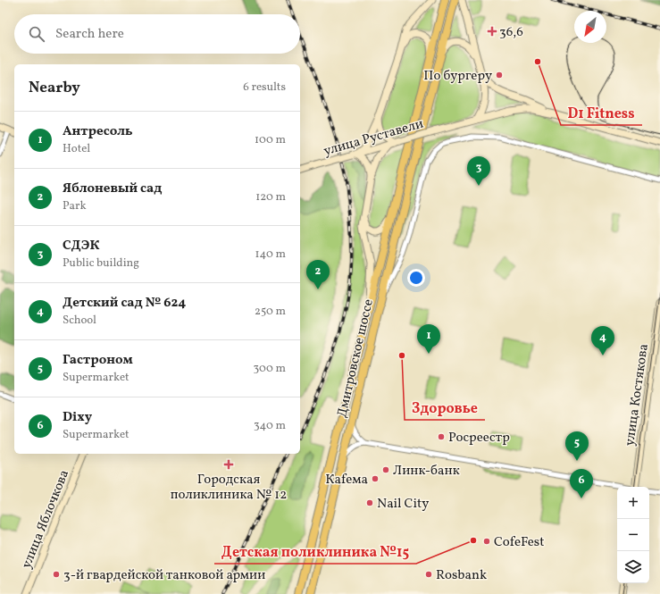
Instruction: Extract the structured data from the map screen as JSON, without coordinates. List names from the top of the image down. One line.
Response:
{"streets":{"main road":["улица Руставели","Дмитровское шоссе","улица Костякова","улица Яблочкова"]},"places":{"health":["36,6","Городская поликлиника № 12"],"other":["D1 Fitness","По бургеру","Здоровье","Росреестр","Линк-банк","Каfема","Nail City","Детская поликлиника №15","CofeFest","3-й гвардейской танковой армии","Rosbank"]},"north":"bottom left","page":{"search":"Search here","heading":["Nearby","6 results"],"list":[{"mark":"1","name":"Антресоль","note":"Hotel","value":"100 m"},{"mark":"2","name":"Яблоневый сад","note":"Park","value":"120 m"},{"mark":"3","name":"СДЭК","note":"Public building","value":"140 m"},{"mark":"4","name":"Детский сад № 624","note":"School","value":"250 m"},{"mark":"5","name":"Гастроном","note":"Supermarket","value":"300 m"},{"mark":"6","name":"Dixy","note":"Supermarket","value":"340 m"}],"pins":["3","2","1","4","5","6"],"map_buttons":["+","−"]}}
